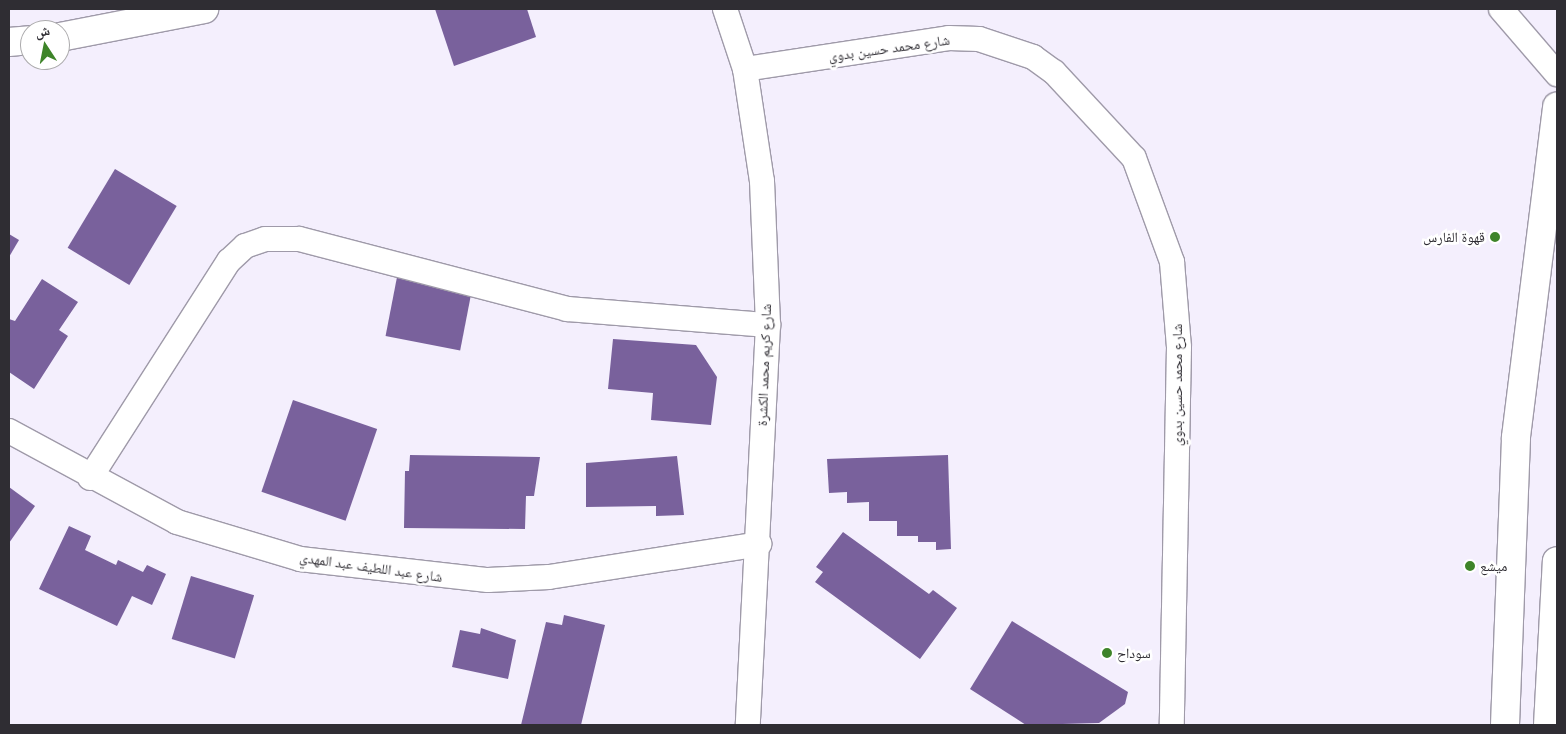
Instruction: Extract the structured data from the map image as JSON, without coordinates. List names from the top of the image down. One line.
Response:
{"streets":{"street":["شارع محمد حسين بدوي","شارع كريم محمد الكشرة","شارع عبد اللطيف عبد المهدي"]},"crossings":[["شارع محمد حسين بدوي","شارع كريم محمد الكشرة"],["شارع كريم محمد الكشرة","شارع عبد اللطيف عبد المهدي"]],"places":["قهوة الفارس","ميشع","سوداح"],"north":"top"}
